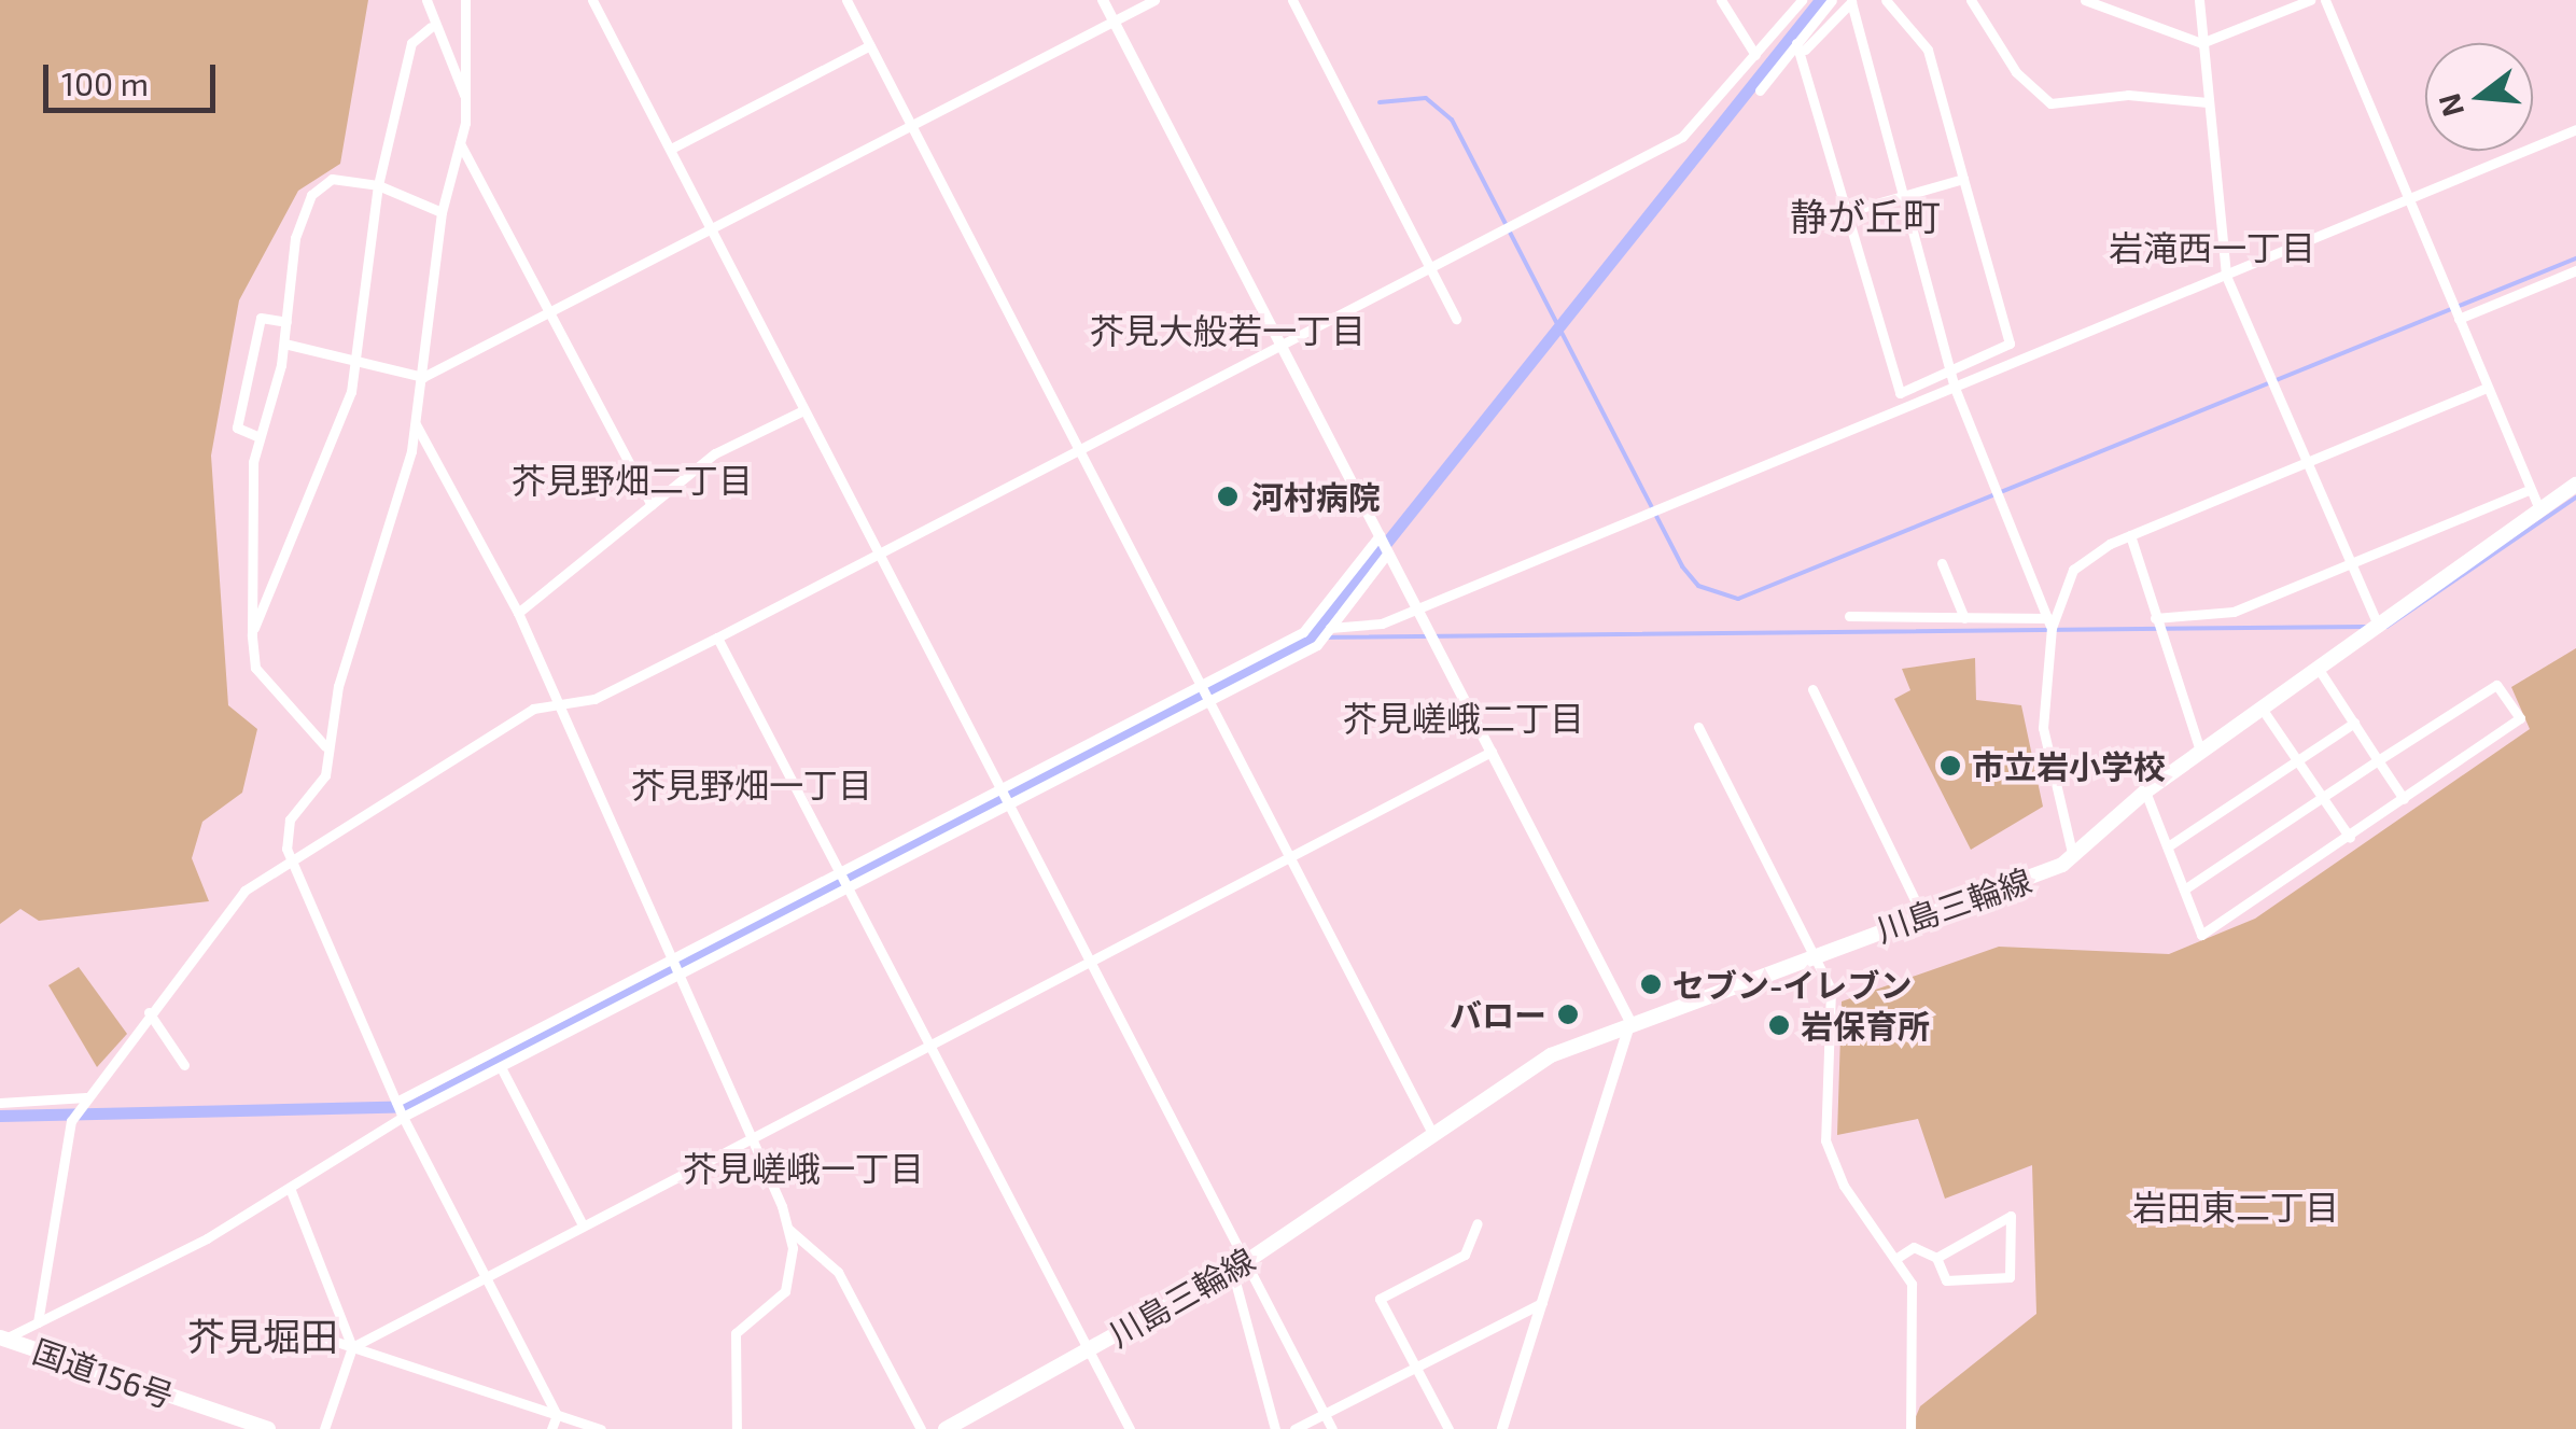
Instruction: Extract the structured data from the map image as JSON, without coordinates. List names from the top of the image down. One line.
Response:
{"streets":{"main road":["川島三輪線","国道156号"]},"districts":["静が丘町","岩滝西一丁目","芥見大般若一丁目","芥見野畑二丁目","芥見嵯峨二丁目","芥見野畑一丁目","芥見嵯峨一丁目","岩田東二丁目","芥見堀田"],"places":["河村病院","市立岩小学校","セブン-イレブン","バロー","岩保育所"],"scale_bar":"100 m","north":"left"}
